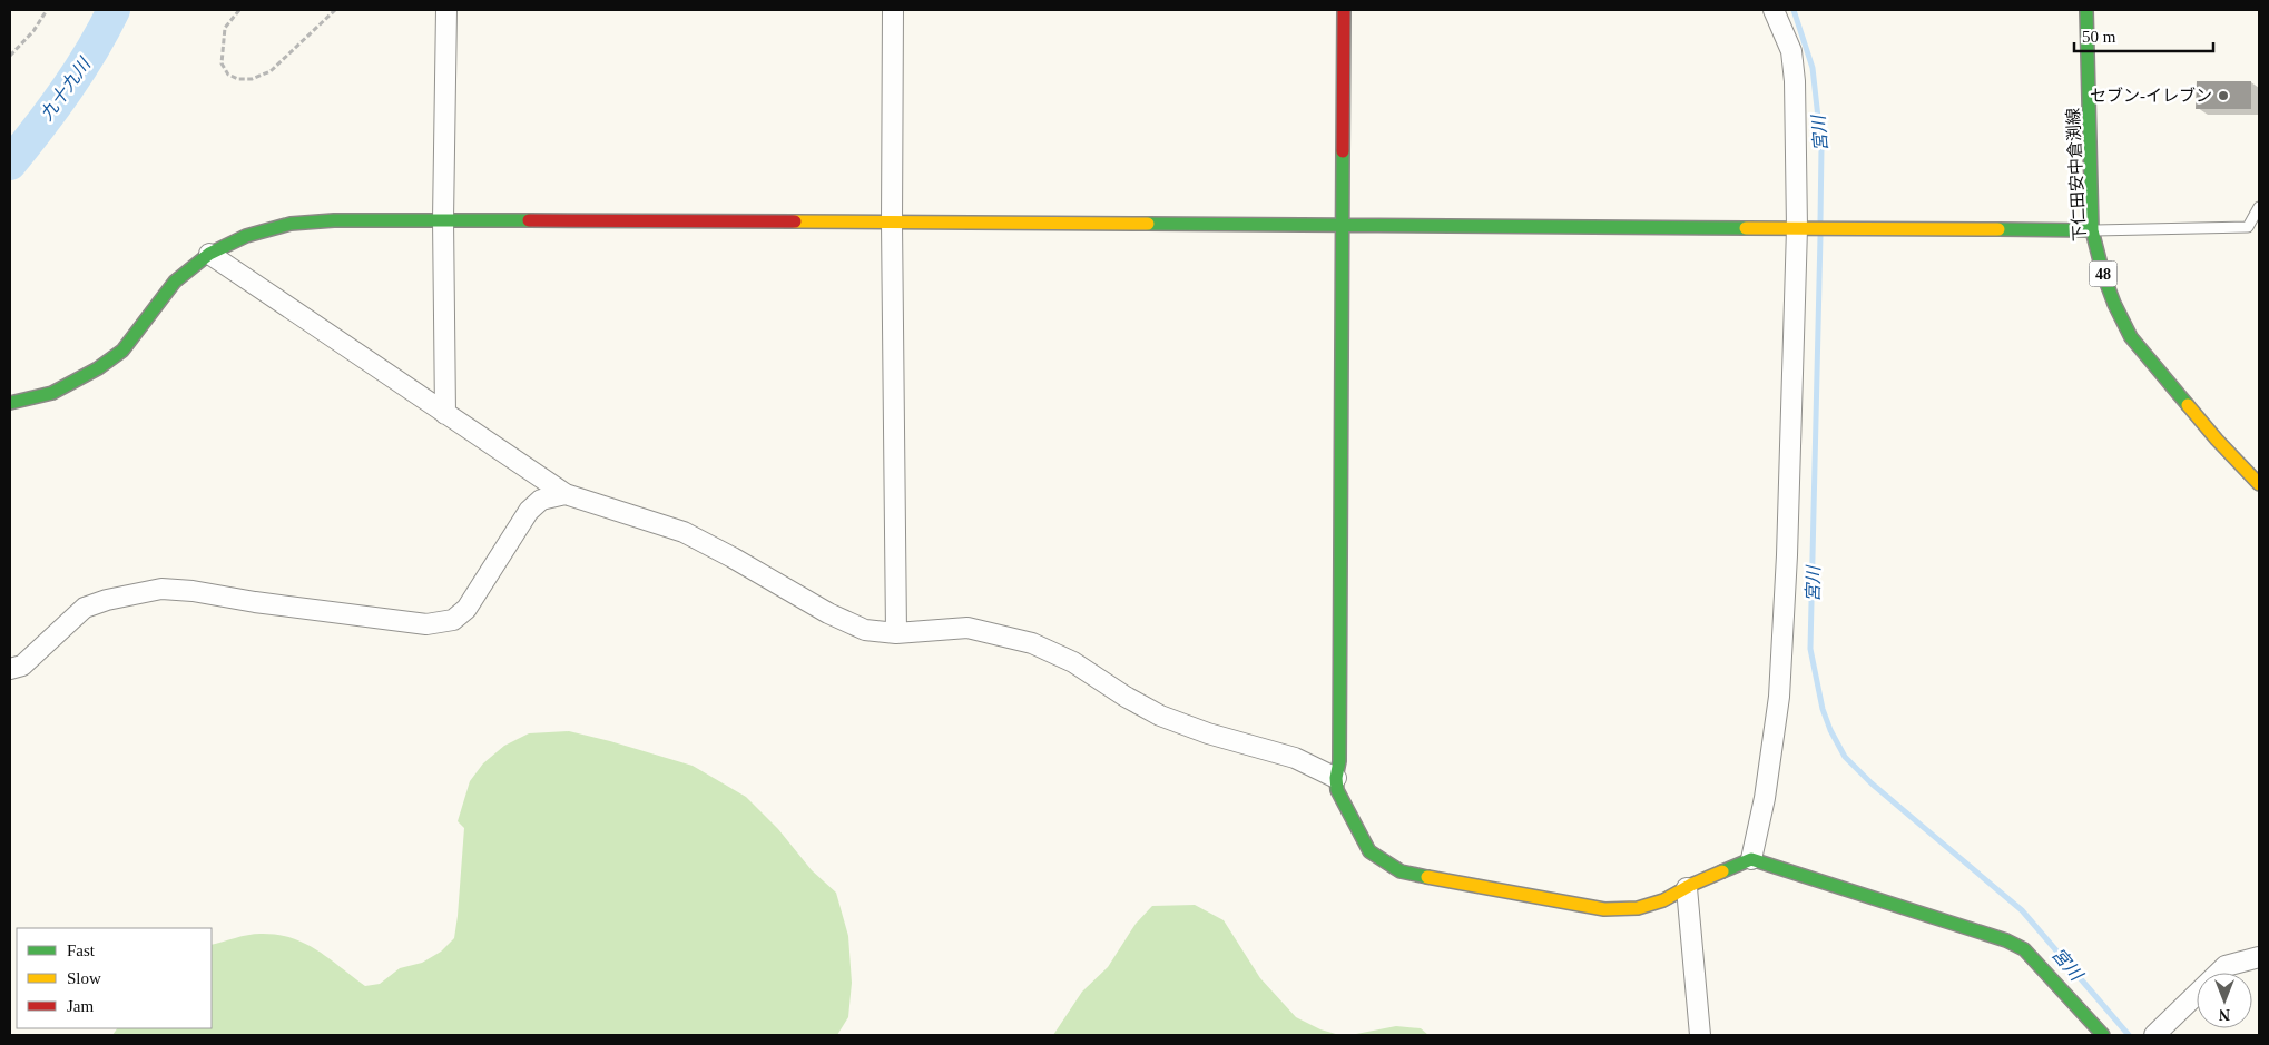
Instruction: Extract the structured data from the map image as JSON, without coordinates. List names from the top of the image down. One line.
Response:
{"streets":{"street":["下仁田安中倉渕線","48"]},"water":["九十九川","宮川"],"places":["セブン-イレブン"],"legend":["Fast","Slow","Jam"],"scale_bar":"50 m","north":"bottom"}
